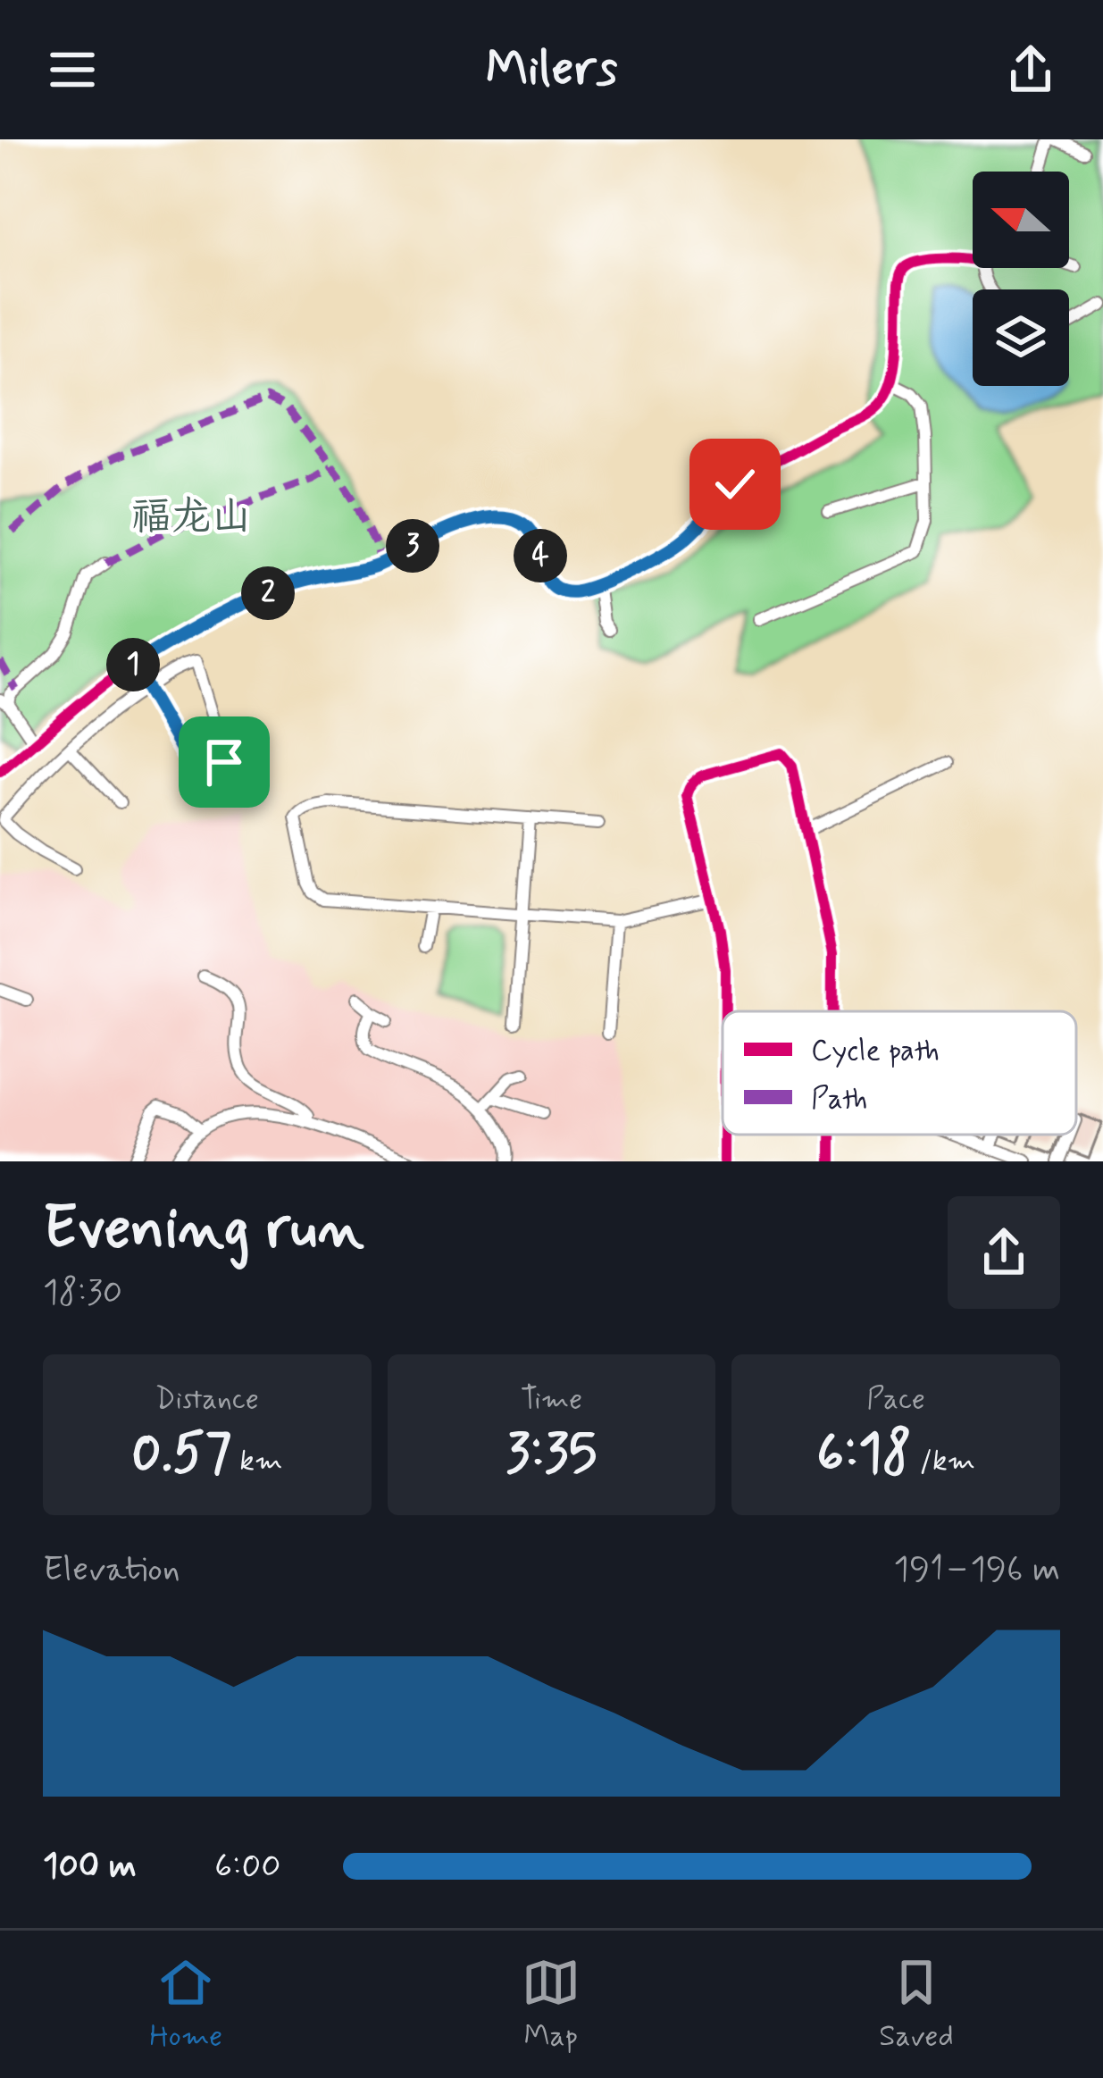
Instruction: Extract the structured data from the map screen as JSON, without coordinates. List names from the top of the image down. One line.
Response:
{"parks":["福龙山"],"legend":["Cycle path","Path"],"north":"left","page":{"header":"Milers","pins":["3","4","2","1"],"heading":["Evening run","18:30"],"stats":[["Distance","0.57 km"],["Time","3:35"],["Pace","6:18 /km"]],"chart":["Elevation","191–196 m"],"list":[{"name":"100 m","note":"6:00"}],"tabs":["Home","Map","Saved"]}}
